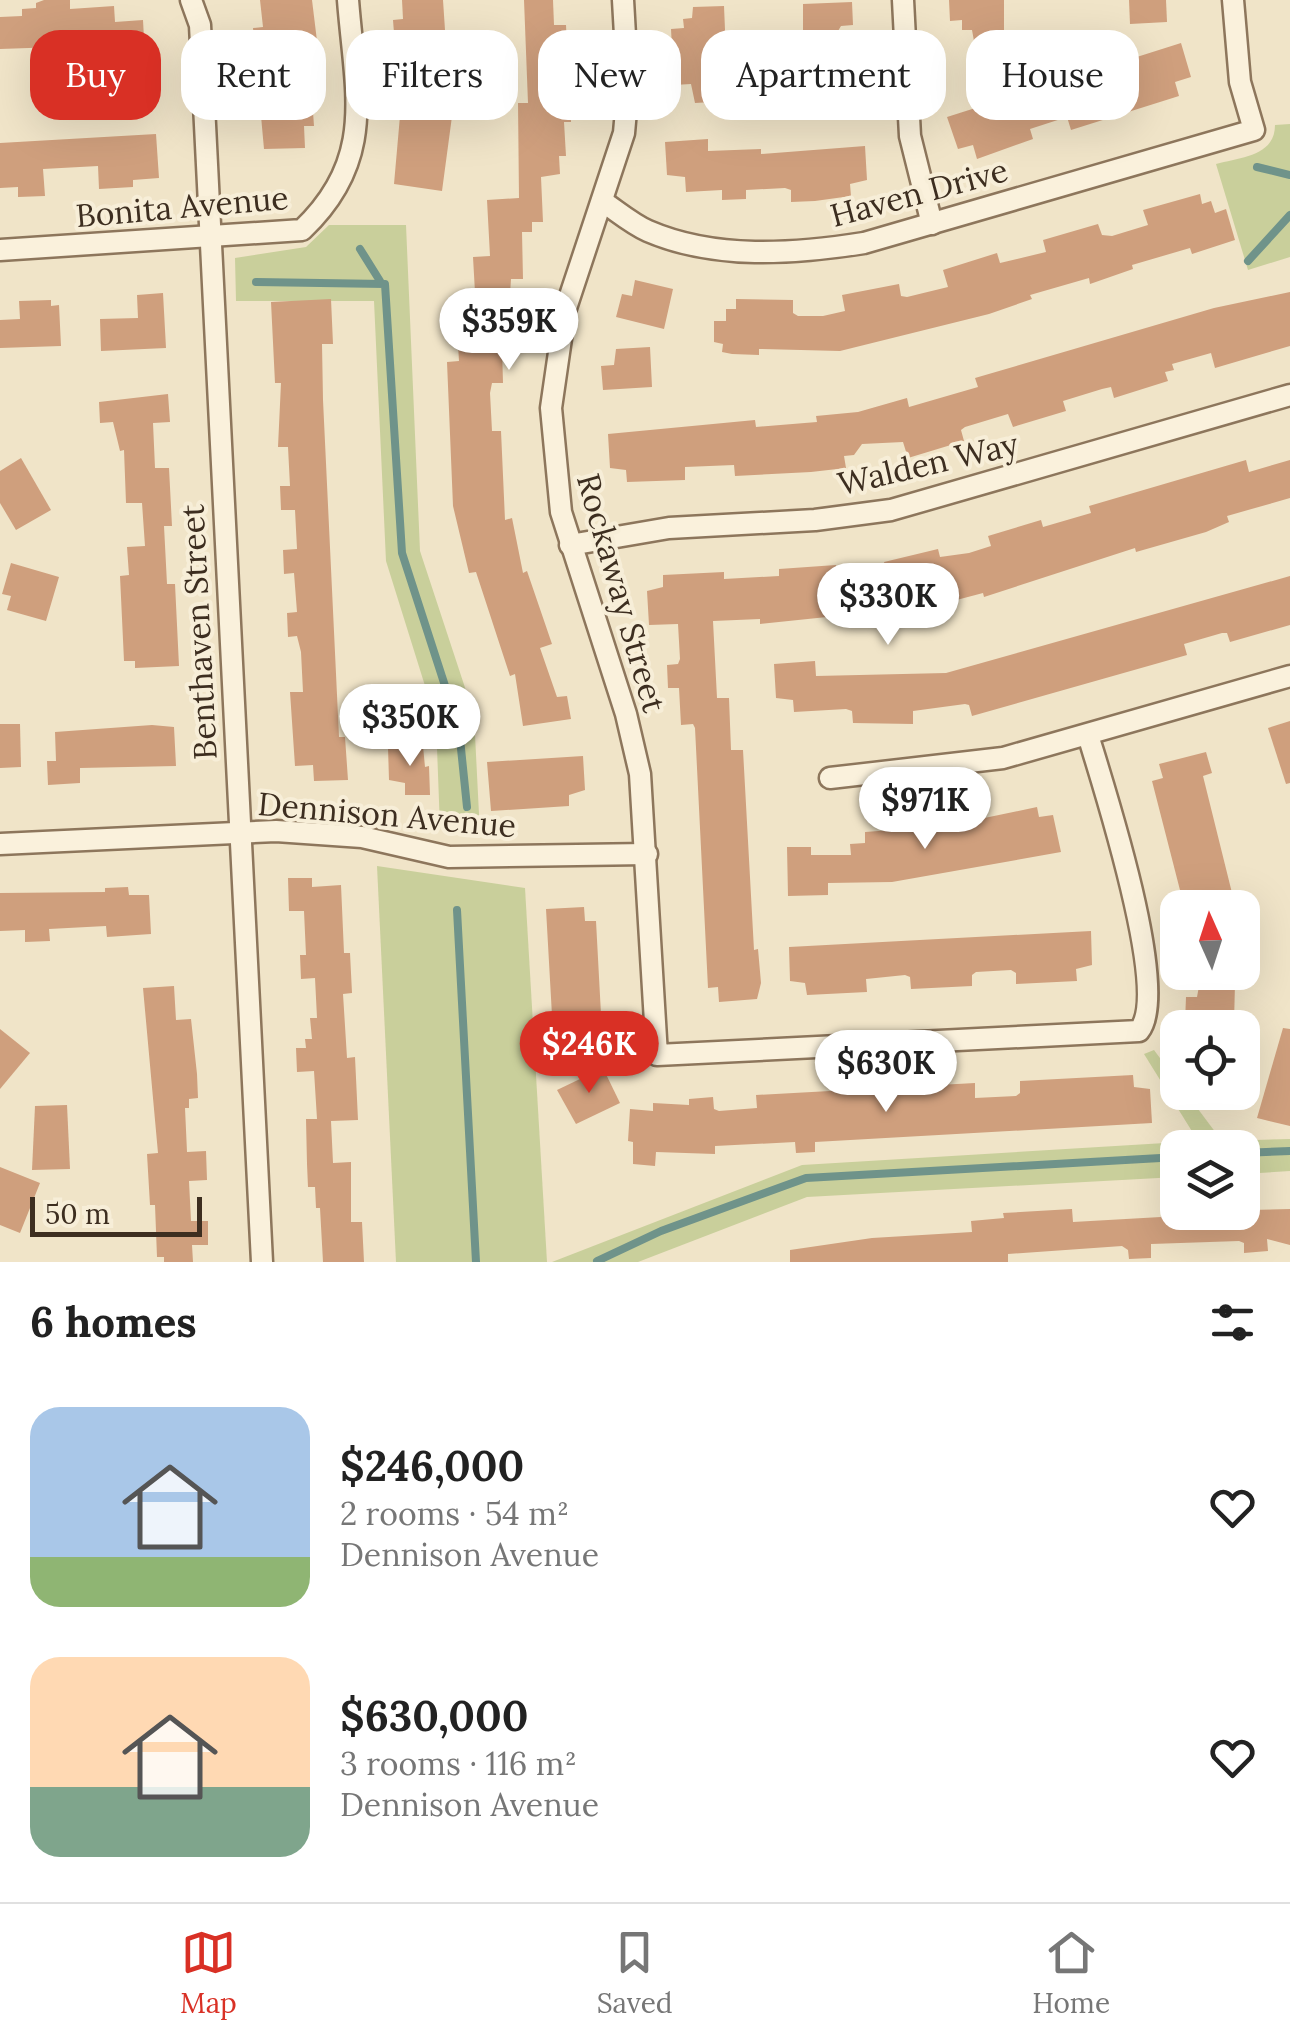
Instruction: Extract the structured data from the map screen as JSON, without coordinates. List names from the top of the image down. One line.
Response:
{"streets":{"street":["Haven Drive","Bonita Avenue","Walden Way","Rockaway Street","Benthaven Street","Dennison Avenue"]},"crossings":[["Haven Drive","Rockaway Street"],["Bonita Avenue","Benthaven Street"],["Walden Way","Rockaway Street"],["Rockaway Street","Dennison Avenue"],["Benthaven Street","Dennison Avenue"]],"scale_bar":"50 m","north":"top","page":{"chip":["Buy","Rent","Filters","New","Apartment","House"],"price":["$359K","$330K","$350K","$971K","$246K","$630K"],"scale":"50 m","heading":"6 homes","list":[{"name":"$246,000","note":"2 rooms · 54 m² · Dennison Avenue"},{"name":"$630,000","note":"3 rooms · 116 m² · Dennison Avenue"}],"tabs":["Map","Saved","Home"]}}
